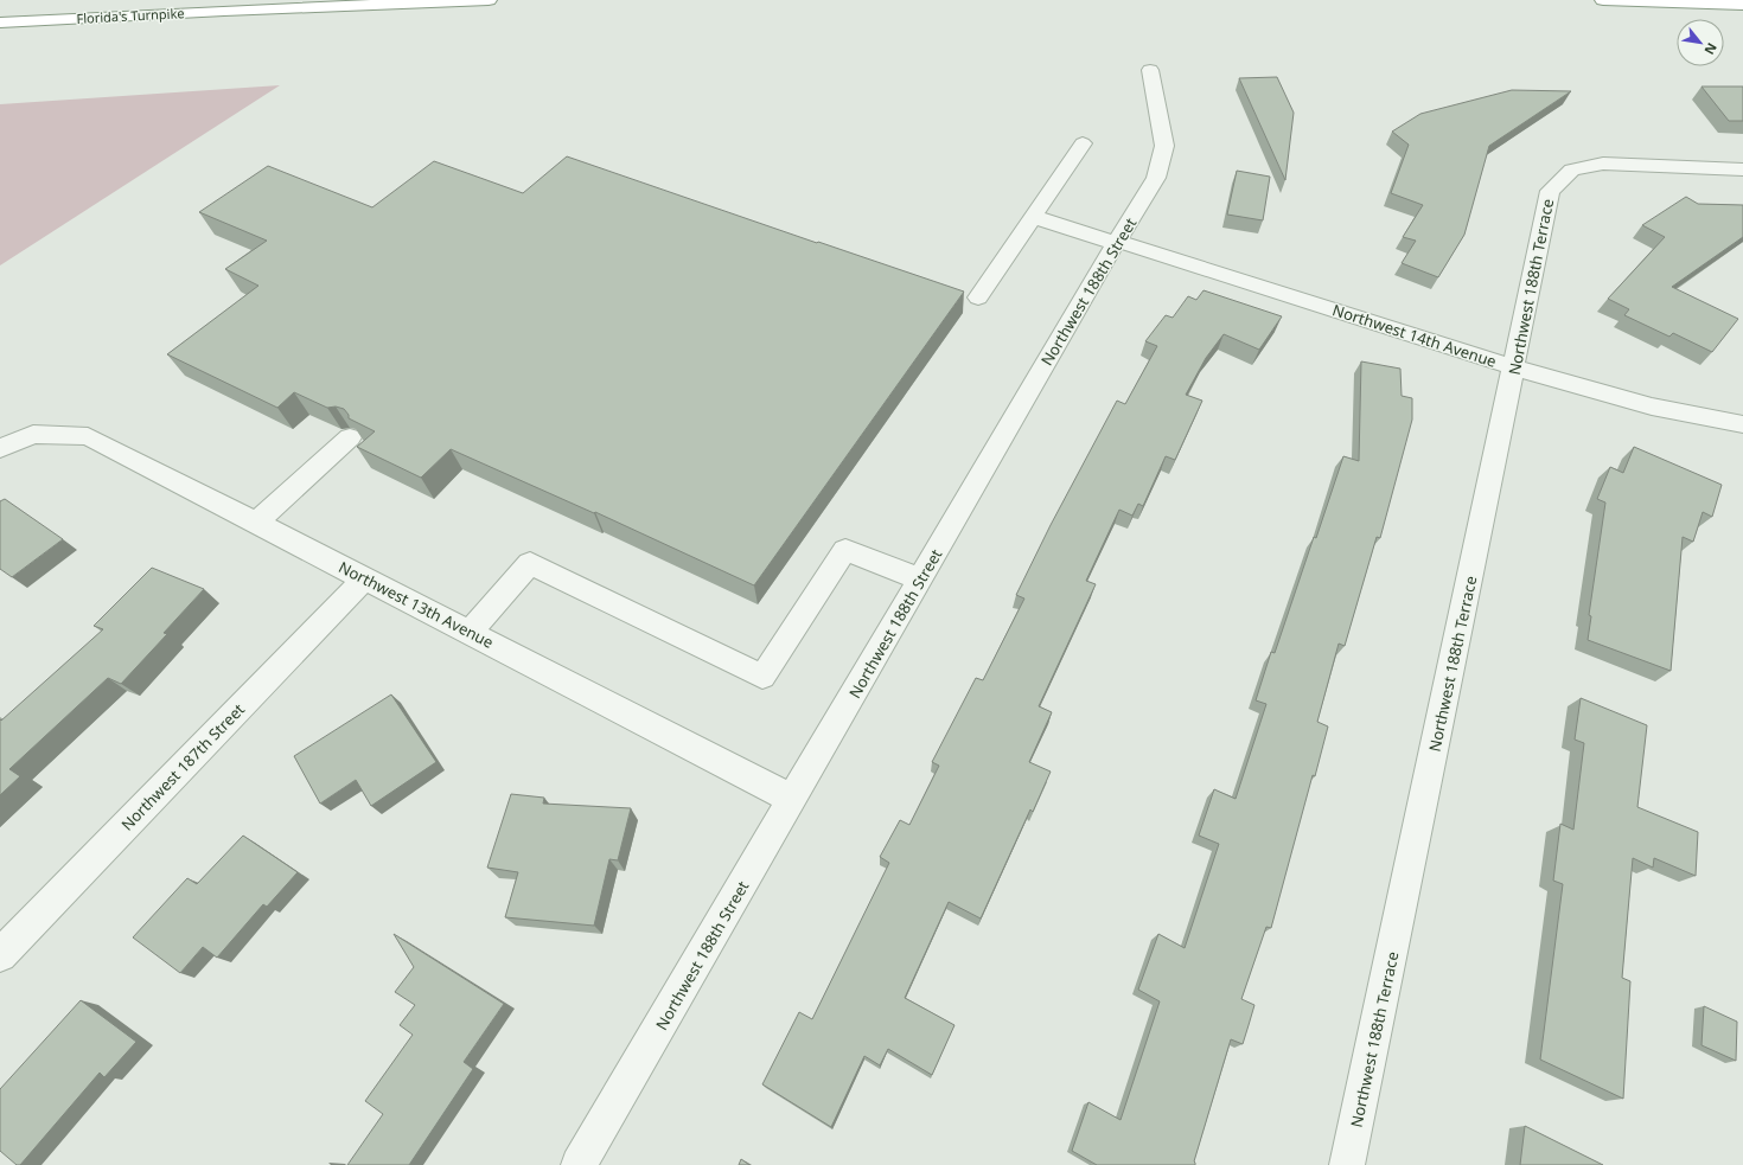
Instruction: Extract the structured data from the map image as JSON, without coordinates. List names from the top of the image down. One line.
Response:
{"streets":{"highway":["Florida's Turnpike"],"street":["Northwest 188th Terrace","Northwest 188th Street","Northwest 14th Avenue","Northwest 13th Avenue","Northwest 187th Street"]},"crossings":[["Northwest 188th Terrace","Northwest 14th Avenue"],["Northwest 188th Street","Northwest 14th Avenue"],["Northwest 188th Street","Northwest 13th Avenue"],["Northwest 13th Avenue","Northwest 187th Street"]],"north":"bottom right"}
